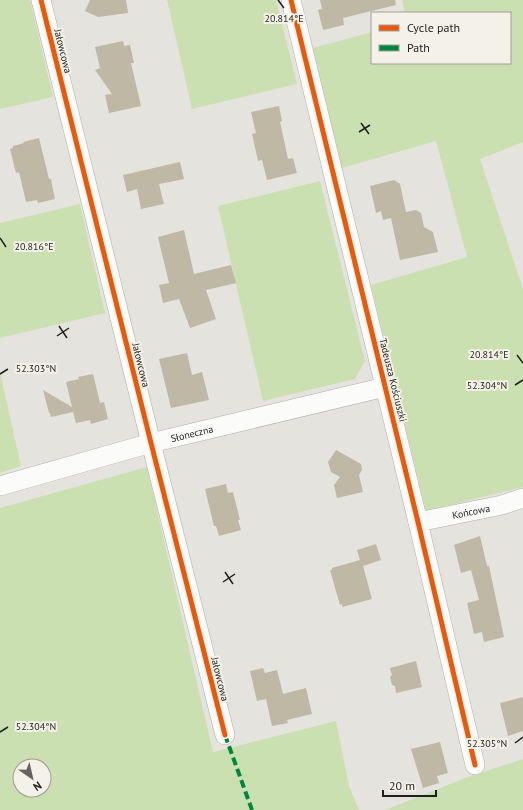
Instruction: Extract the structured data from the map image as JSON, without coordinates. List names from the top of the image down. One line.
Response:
{"streets":{"street":["Jałowcowa","Tadeusza Kościuszki","Słoneczna","Końcowa"]},"crossings":[["Jałowcowa","Słoneczna"],["Tadeusza Kościuszki","Słoneczna"],["Tadeusza Kościuszki","Końcowa"]],"legend":["Cycle path","Path"],"scale_bar":"20 m","north":"bottom right","coordinates":["20.814°E","20.816°E","52.303°N","52.304°N","52.305°N"]}
